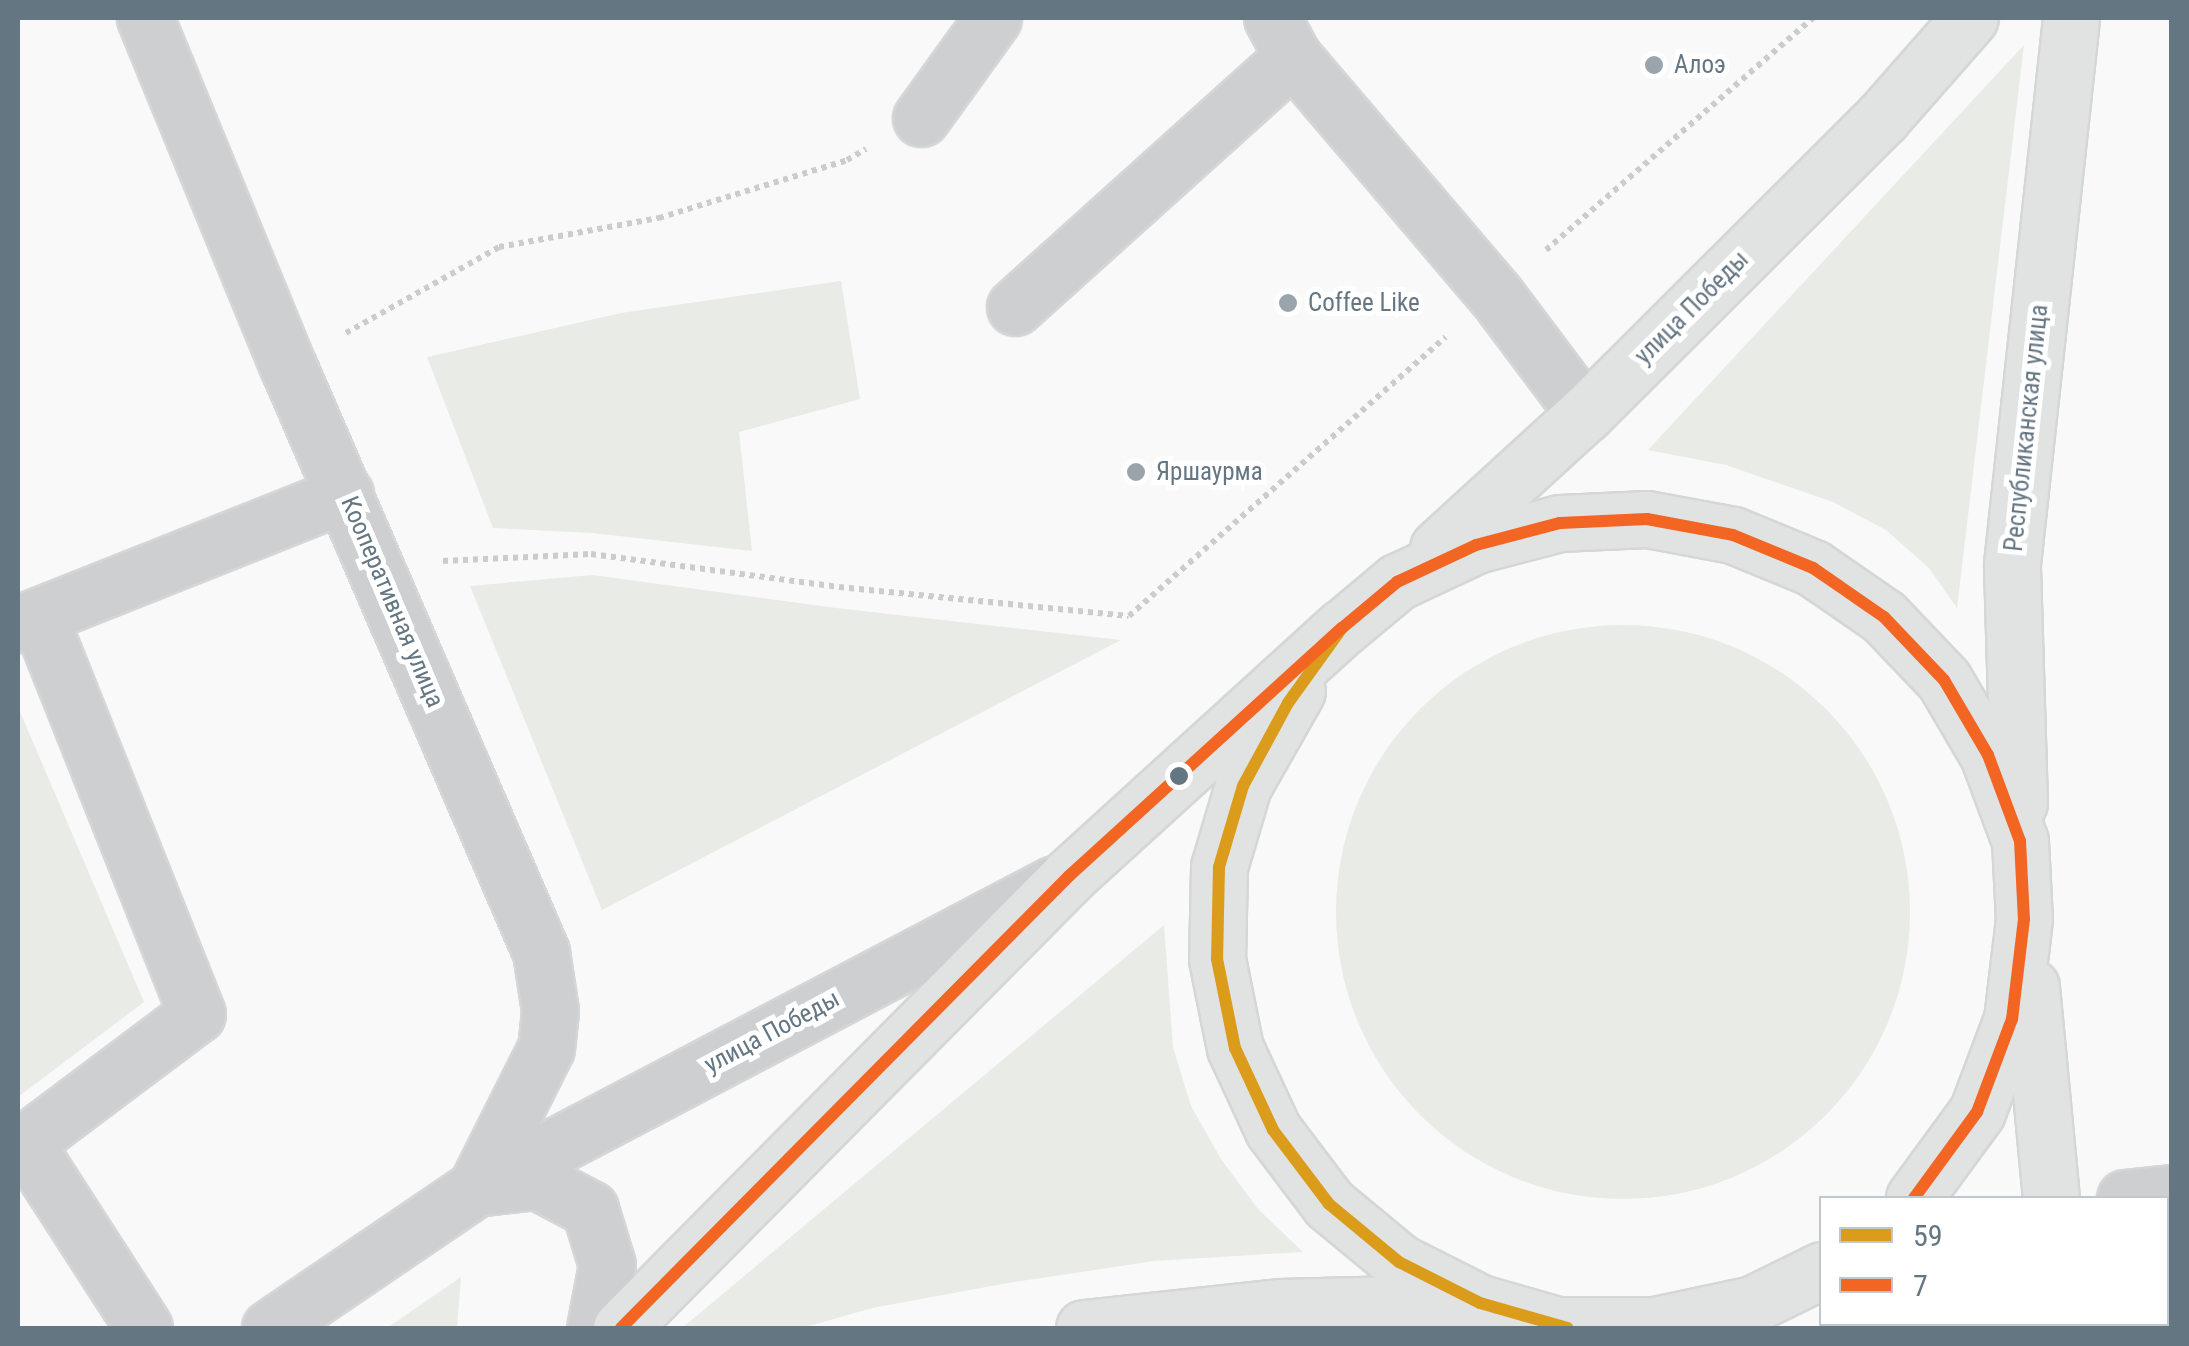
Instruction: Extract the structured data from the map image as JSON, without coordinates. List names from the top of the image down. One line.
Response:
{"streets":{"main road":["улица Победы","Республиканская улица"],"street":["Кооперативная улица"]},"crossings":[["улица Победы","Кооперативная улица"]],"places":["Алоэ","Coffee Like","Яршаурма"],"lines":["transit line 7","transit line 59"],"legend":["59","7"]}
